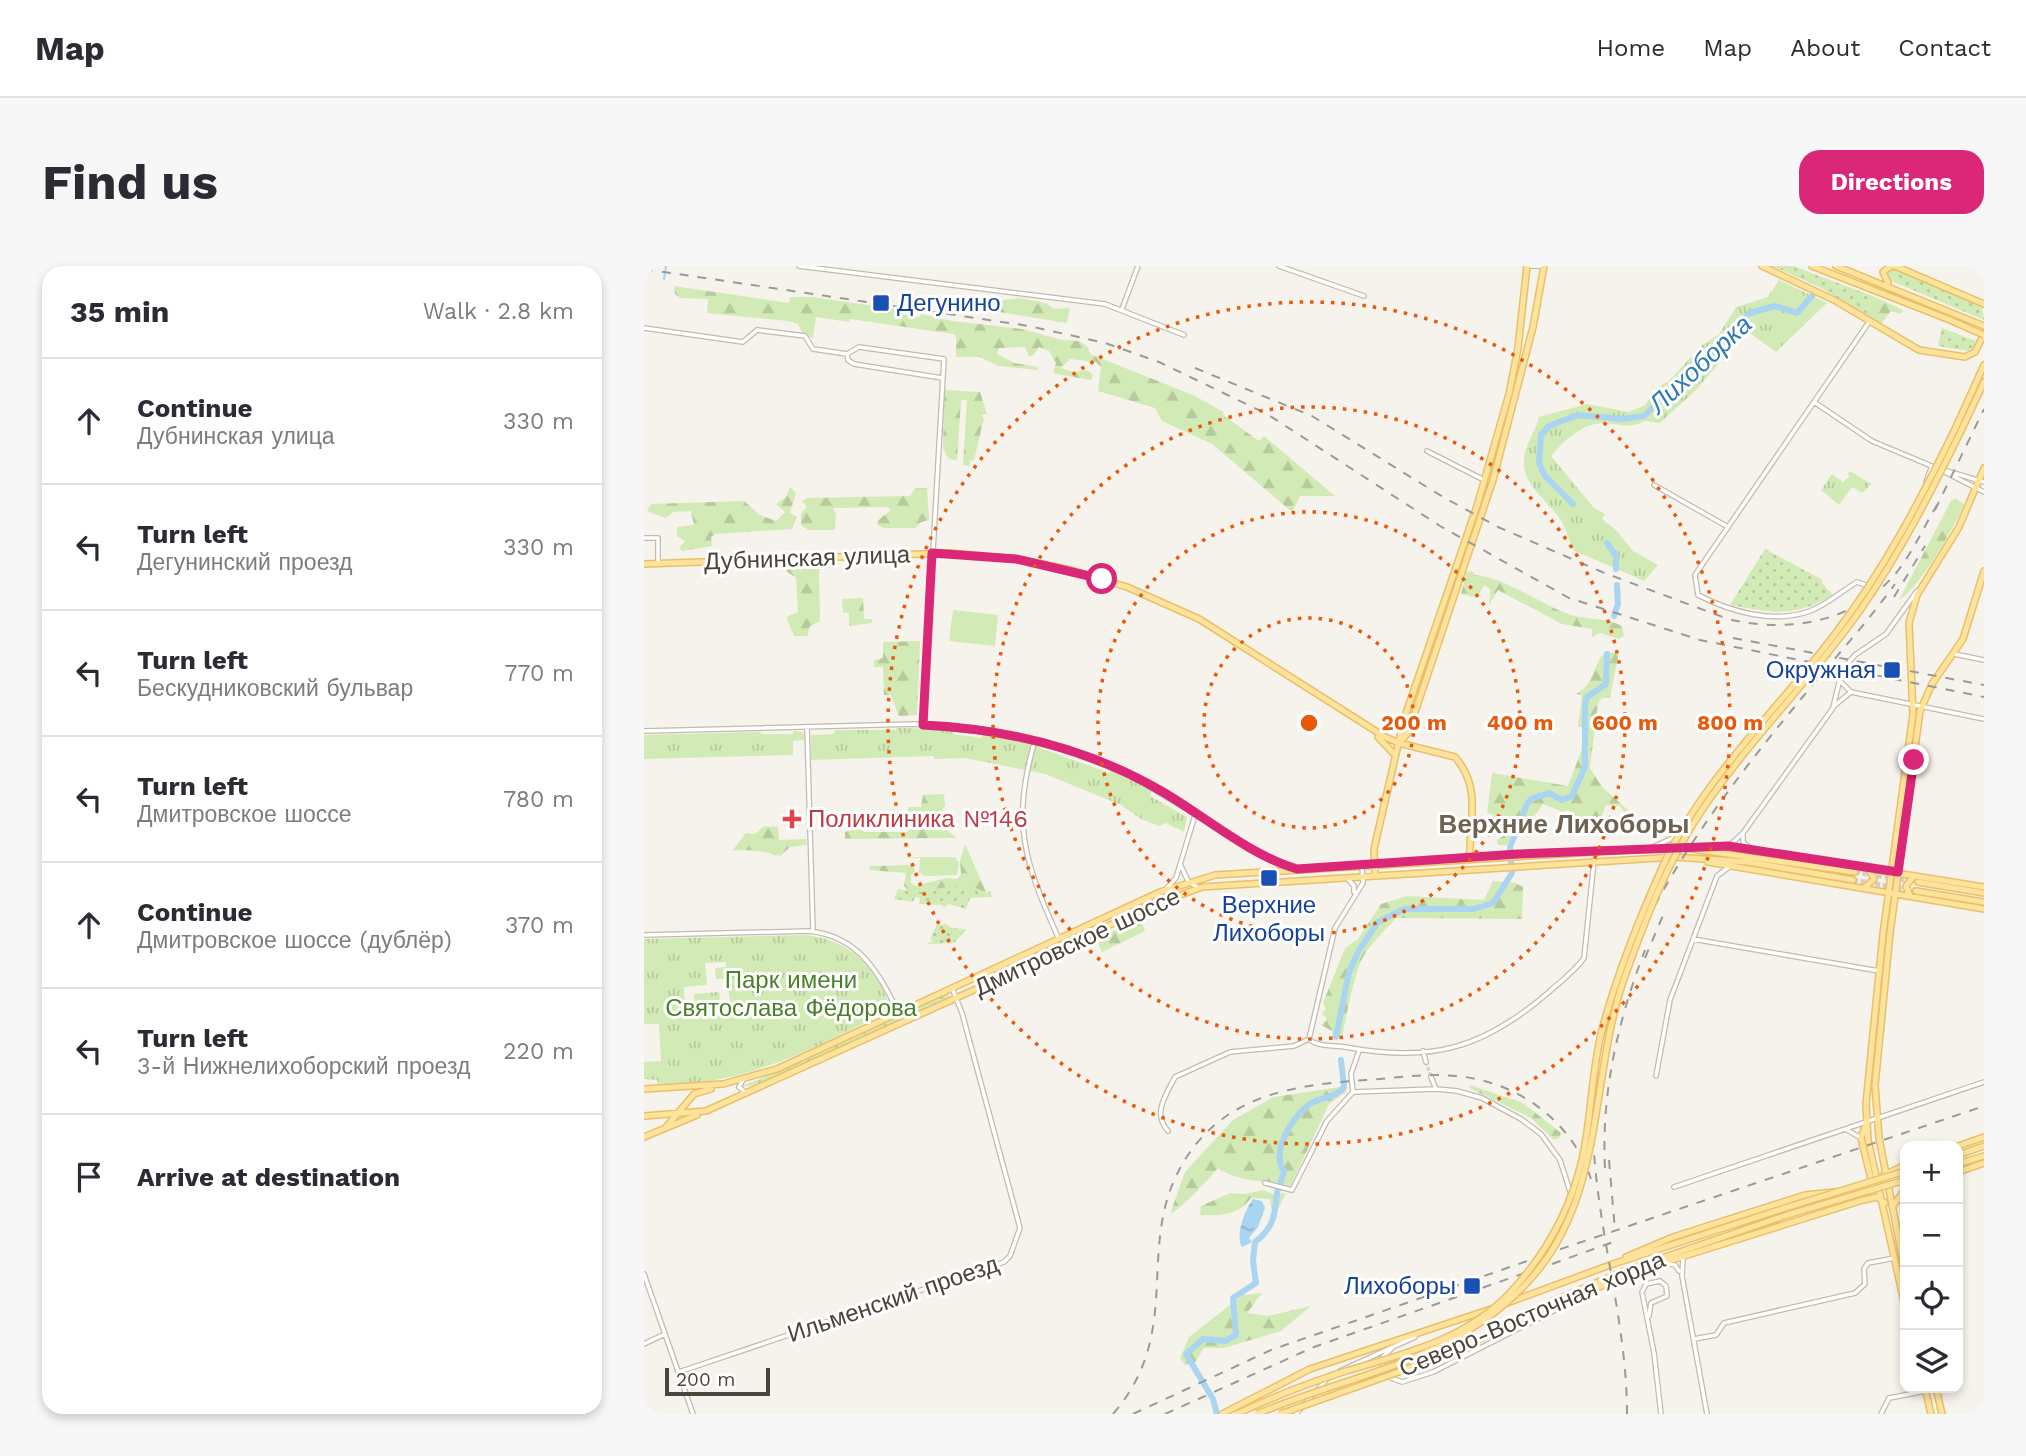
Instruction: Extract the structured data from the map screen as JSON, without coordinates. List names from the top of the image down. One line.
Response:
{"streets":{"main road":["Дубнинская улица","Дмитровское шоссе","Северо-Восточная хорда"],"street":["Ильменский проезд"]},"crossings":[["Дмитровское шоссе","Ильменский проезд"]],"districts":["Верхние Лихоборы"],"water":["Лихоборка"],"parks":["Парк имени Святослава Фёдорова"],"places":{"transit":["Дегунино","Окружная","Верхние Лихоборы","Лихоборы"],"health":["Поликлиника №146"]},"scale_bar":"200 m","page":{"header":"Map","nav":["Home","Map","About","Contact"],"buttons":"Directions","title":"Find us","heading":["35 min","Walk · 2.8 km"],"list":[["Continue","Дубнинская улица","330 m"],["Turn left","Дегунинский проезд","330 m"],["Turn left","Бескудниковский бульвар","770 m"],["Turn left","Дмитровское шоссе","780 m"],["Continue","Дмитровское шоссе (дублёр)","370 m"],["Turn left","3-й Нижнелихоборский проезд","220 m"],"Arrive at destination"],"map_buttons":["+","−"],"scale":"200 m"},"rings":["200 m","400 m","600 m","800 m"]}
